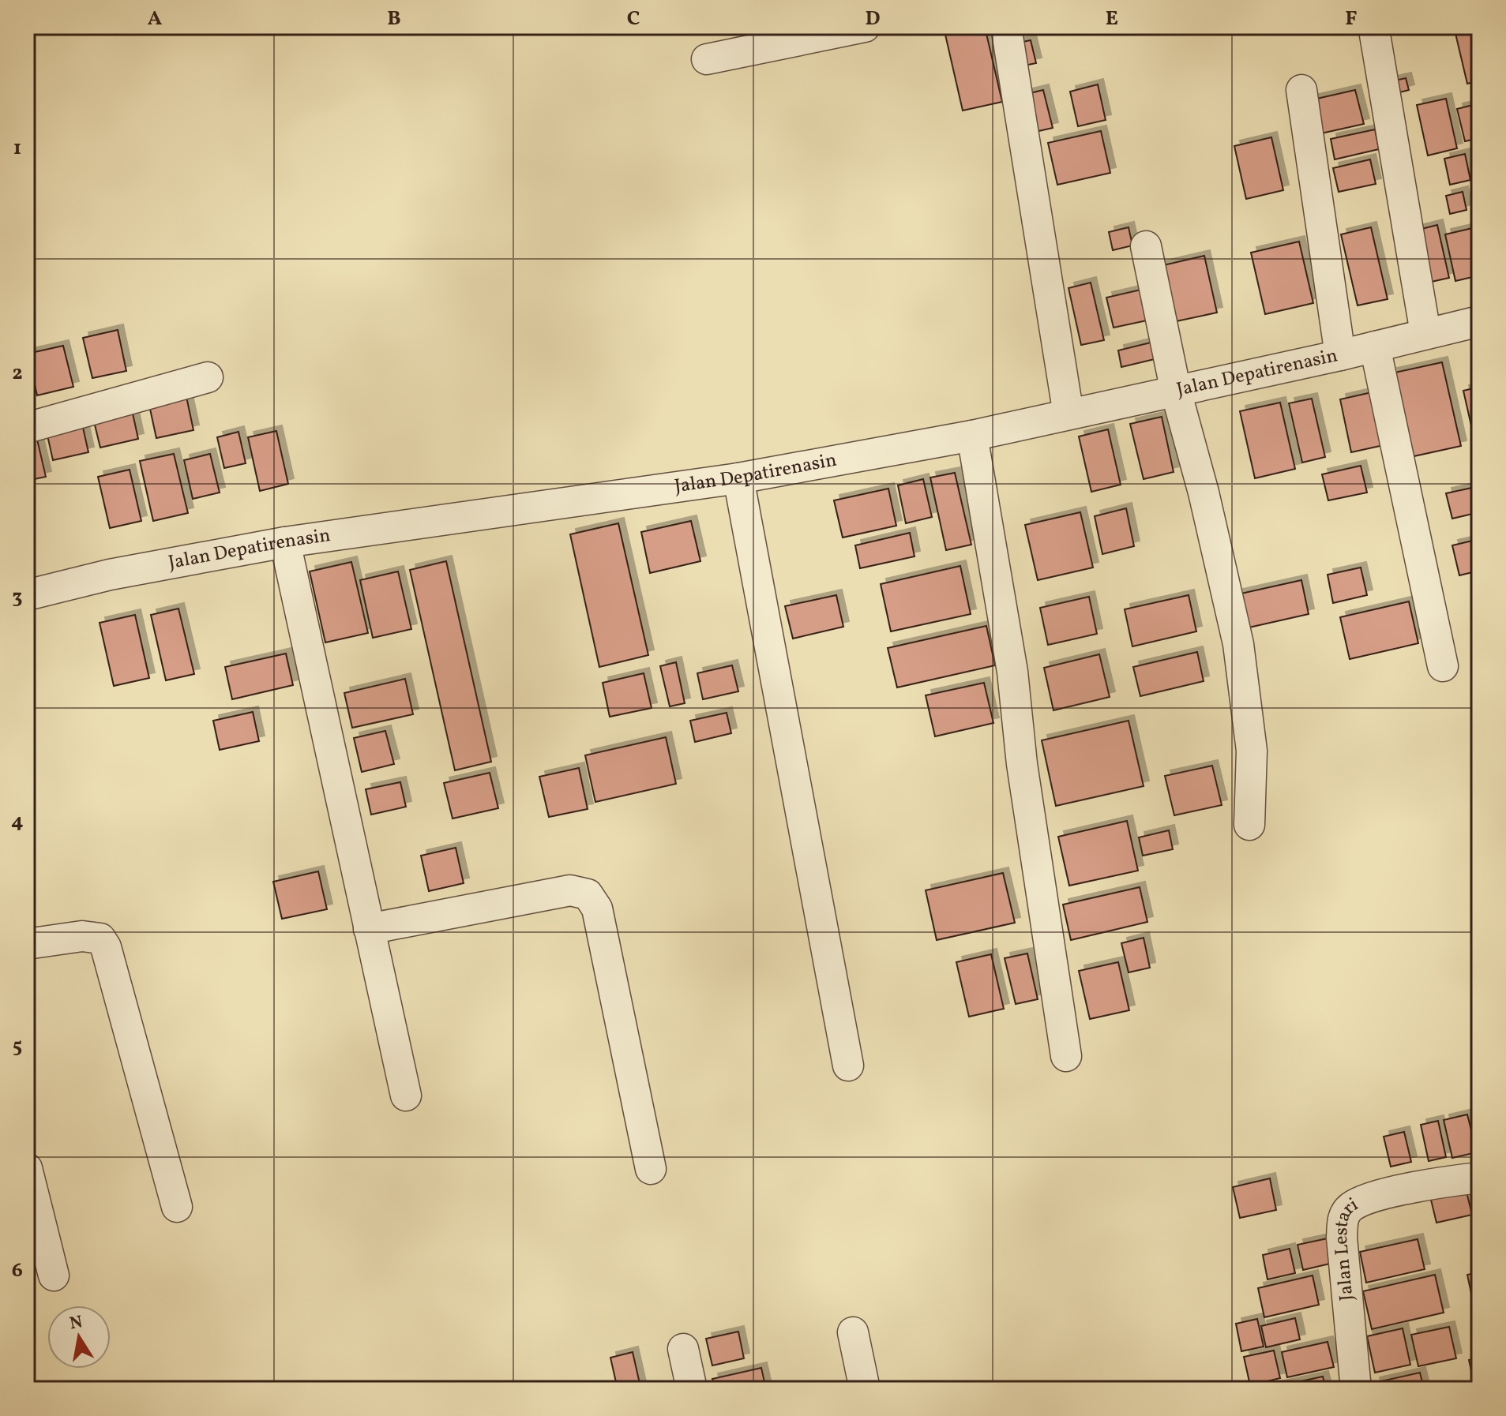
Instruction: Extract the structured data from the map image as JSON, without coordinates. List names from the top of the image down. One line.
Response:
{"streets":{"street":["Jalan Depatirenasin","Jalan Lestari"]},"north":"top","grid":{"columns":["A","B","C","D","E","F"],"rows":["1","2","3","4","5","6"]}}
